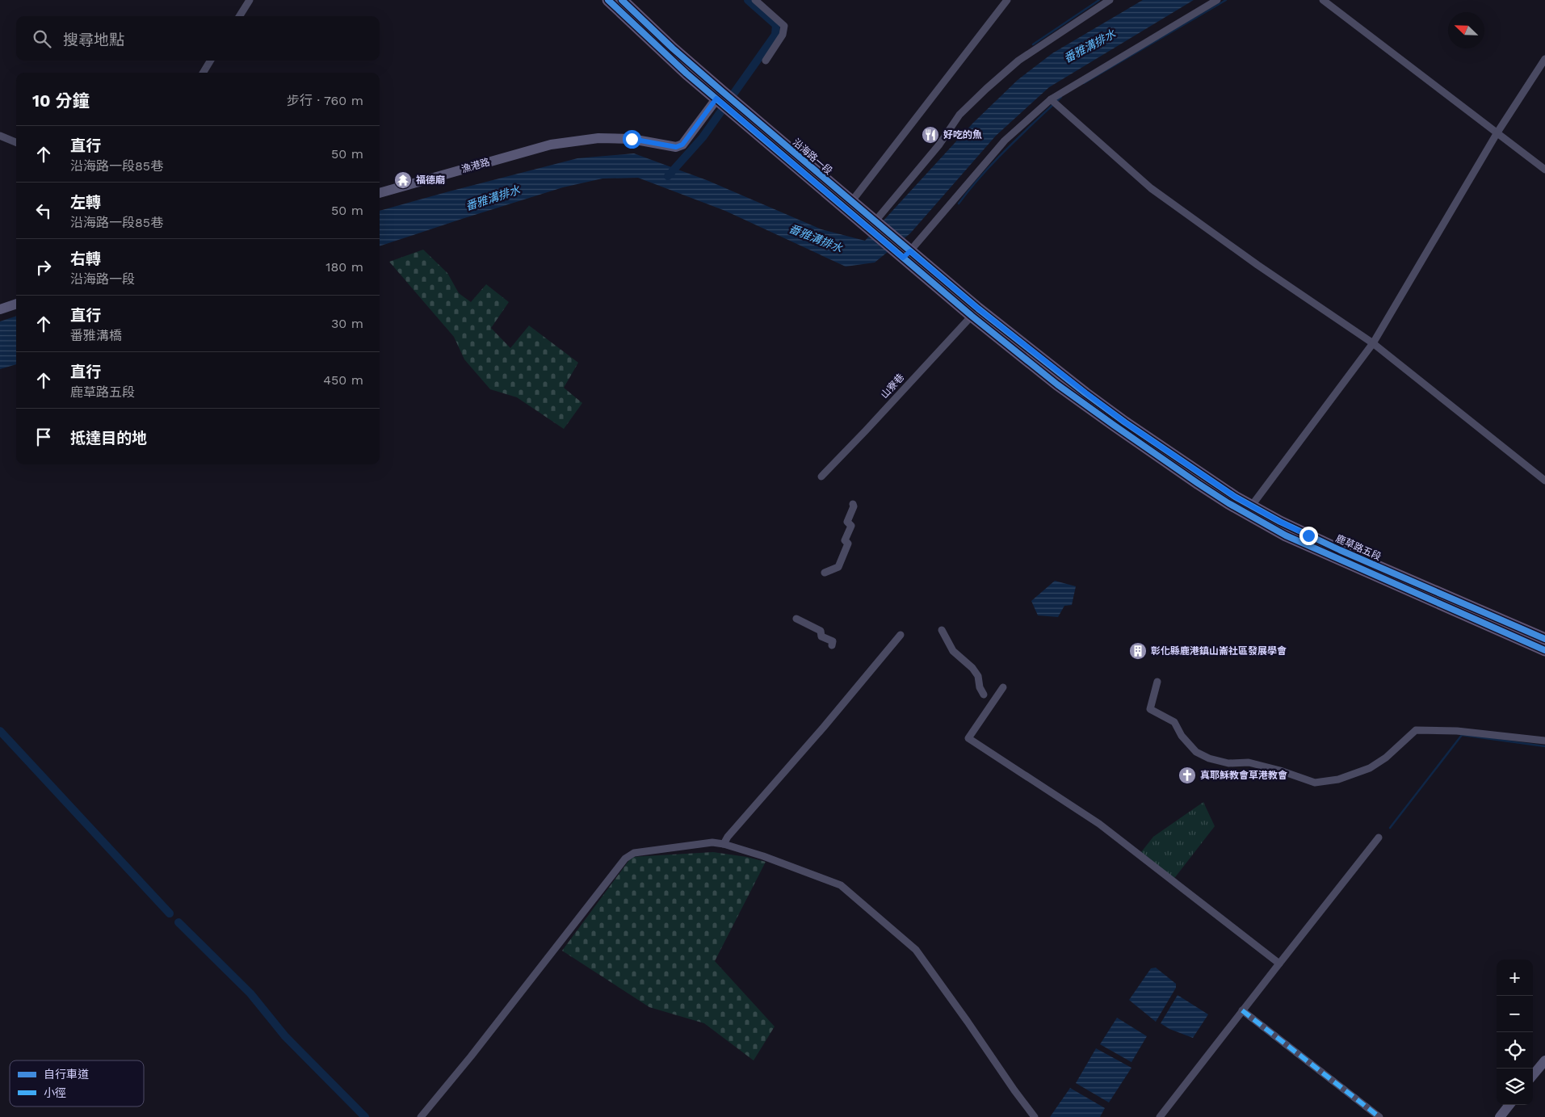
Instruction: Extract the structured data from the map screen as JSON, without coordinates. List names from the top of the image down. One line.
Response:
{"streets":{"main road":["沿海路一段","鹿草路五段"],"street":["漁港路","山寮巷"]},"crossings":[["沿海路一段","鹿草路五段"],["山寮巷","鹿草路五段"]],"water":["番雅溝排水"],"places":{"restaurant":["好吃的魚"],"temple":["福德廟"],"building":["彰化縣鹿港鎮山崙社區發展學會"],"church":["真耶穌教會草港教會"]},"legend":["自行車道","小徑"],"north":"top left","page":{"search":"搜尋地點","heading":["10 分鐘","步行 · 760 m"],"list":[["直行","沿海路一段85巷","50 m"],["左轉","沿海路一段85巷","50 m"],["右轉","沿海路一段","180 m"],["直行","番雅溝橋","30 m"],["直行","鹿草路五段","450 m"],"抵達目的地"],"map_buttons":["+","−"]}}
